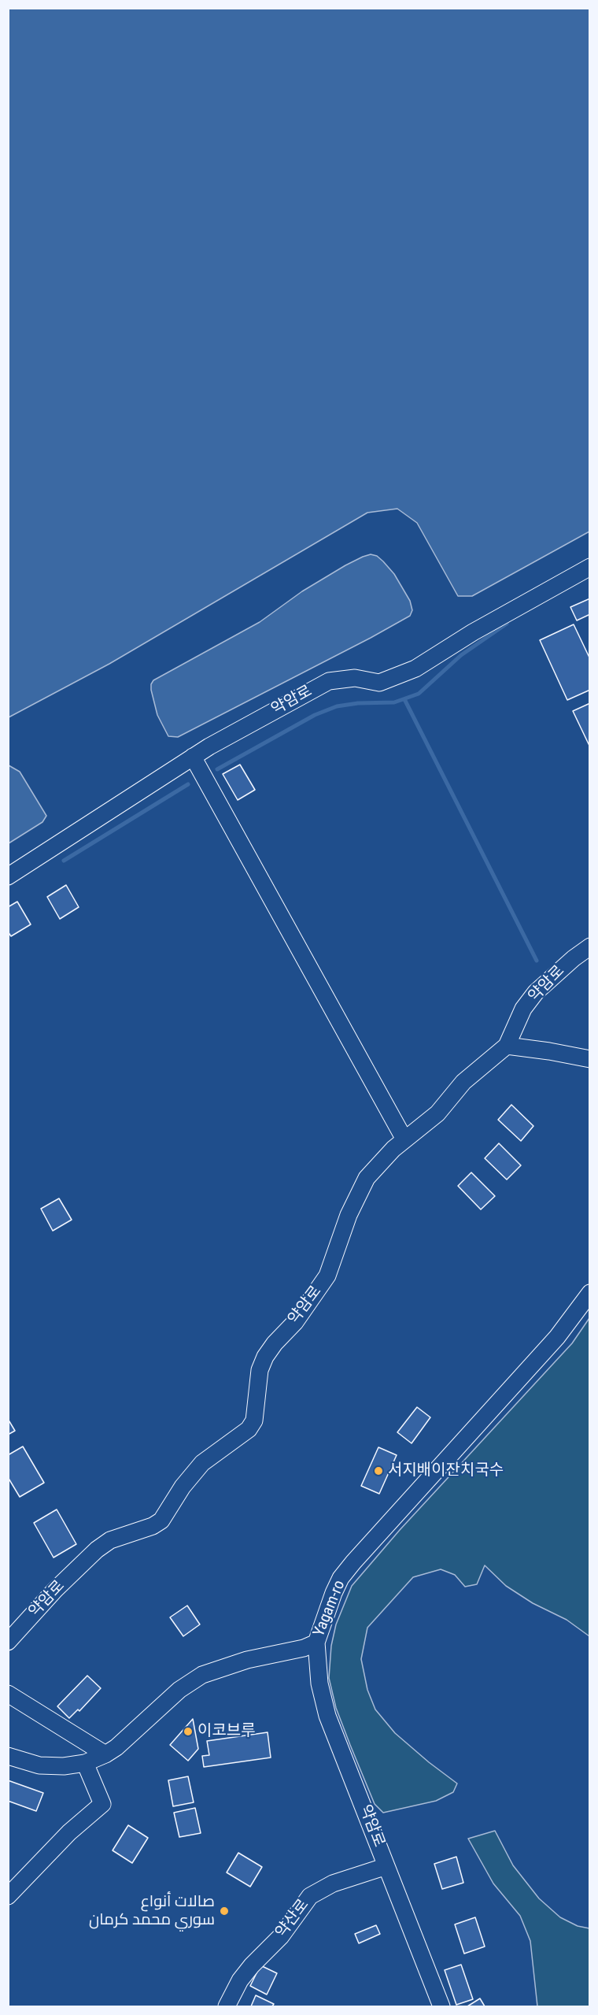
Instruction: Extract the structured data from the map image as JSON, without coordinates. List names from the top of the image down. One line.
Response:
{"streets":{"street":["약암로","Yagam-ro","약산로"]},"crossings":[["약암로","Yagam-ro"],["약암로","약산로"]],"places":["서지배이잔치국수","이코브루","صالات أنواع سوري محمد كرمان"]}
